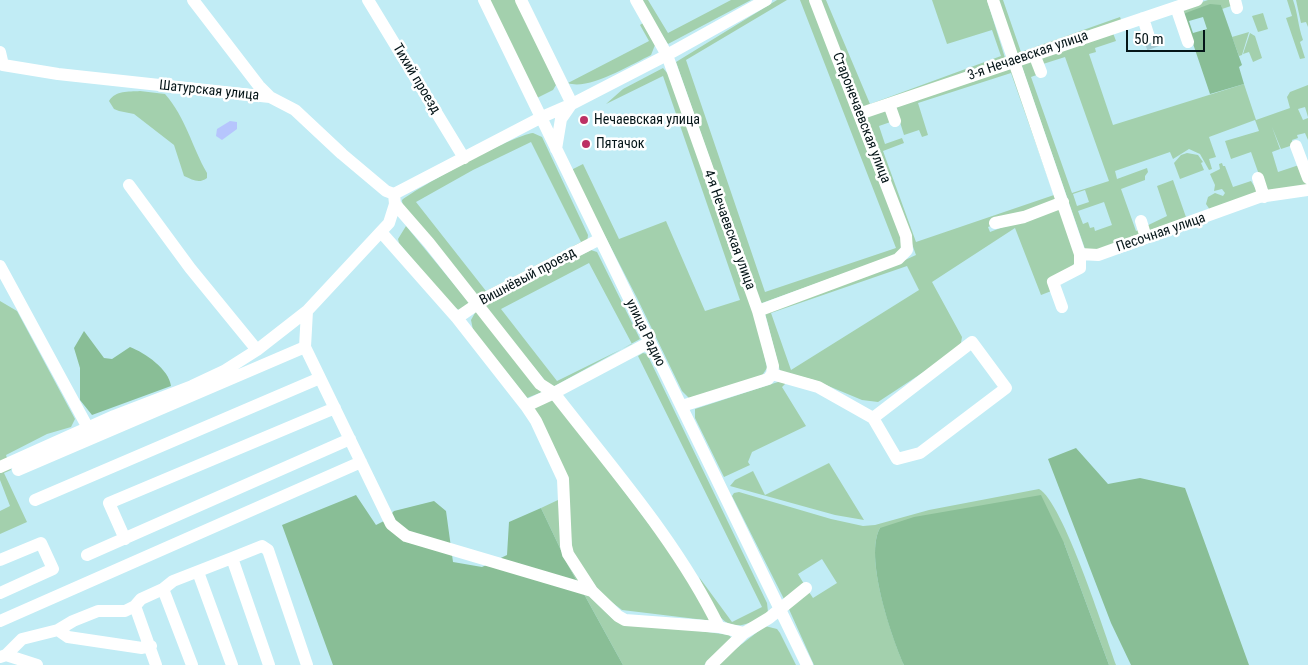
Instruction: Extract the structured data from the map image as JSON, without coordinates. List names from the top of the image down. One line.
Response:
{"streets":{"street":["3-я Нечаевская улица","Тихий проезд","Шатурская улица","Старонечаевская улица","4-я Нечаевская улица","Песочная улица","Вишнёвый проезд","улица Радио"]},"crossings":[["3-я Нечаевская улица","Старонечаевская улица"],["Шатурская улица","Вишнёвый проезд"],["Старонечаевская улица","4-я Нечаевская улица"],["Вишнёвый проезд","улица Радио"]],"places":["Нечаевская улица","Пятачок"],"scale_bar":"50 m"}
